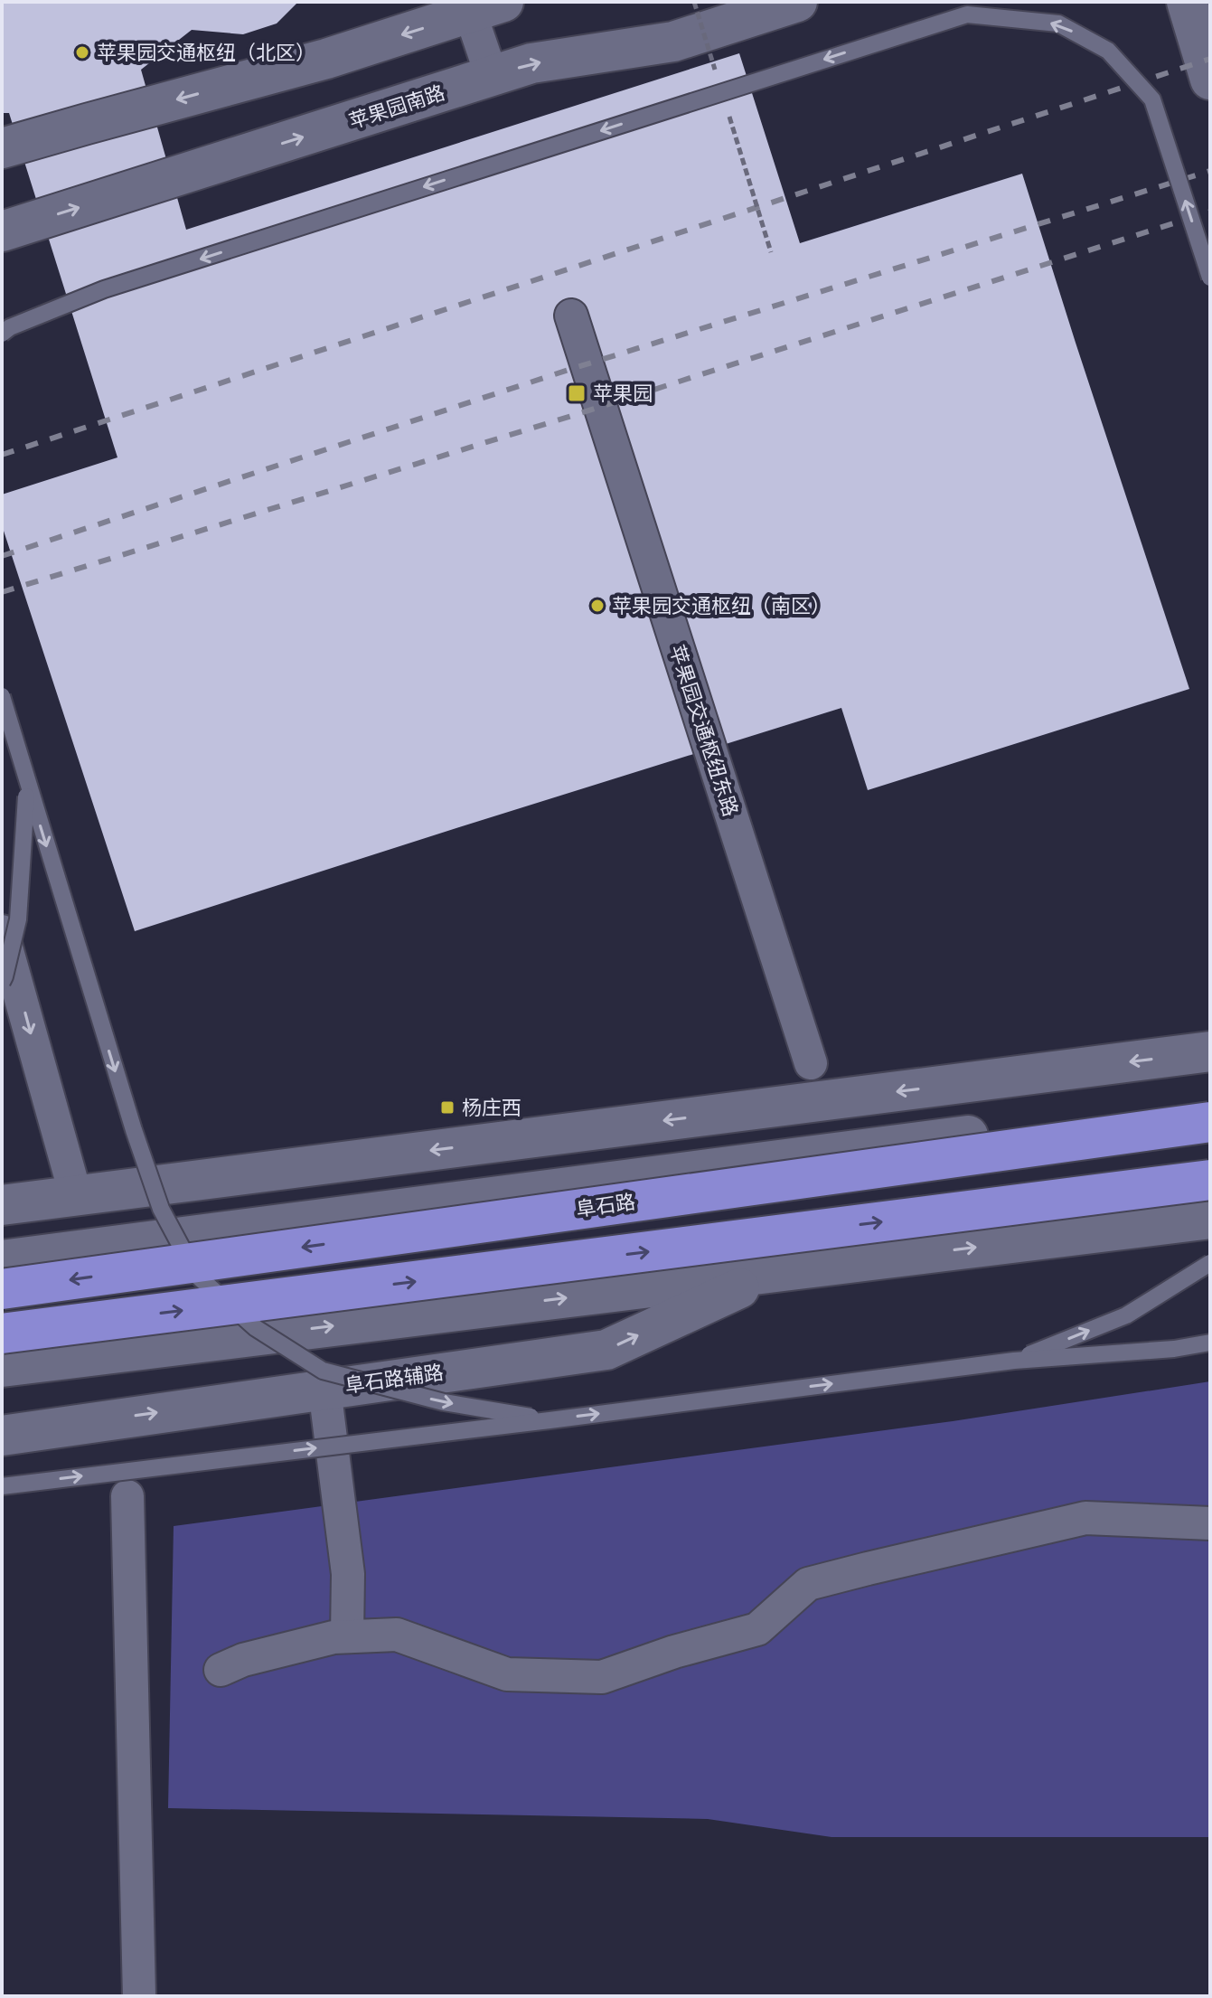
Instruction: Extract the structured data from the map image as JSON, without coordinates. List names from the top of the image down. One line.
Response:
{"streets":{"highway":["阜石路"],"main road":["苹果园南路","阜石路辅路"],"street":["苹果园交通枢纽东路"]},"places":{"other":["苹果园交通枢纽（北区）","苹果园交通枢纽（南区）"],"transit":["苹果园","杨庄西"]}}
